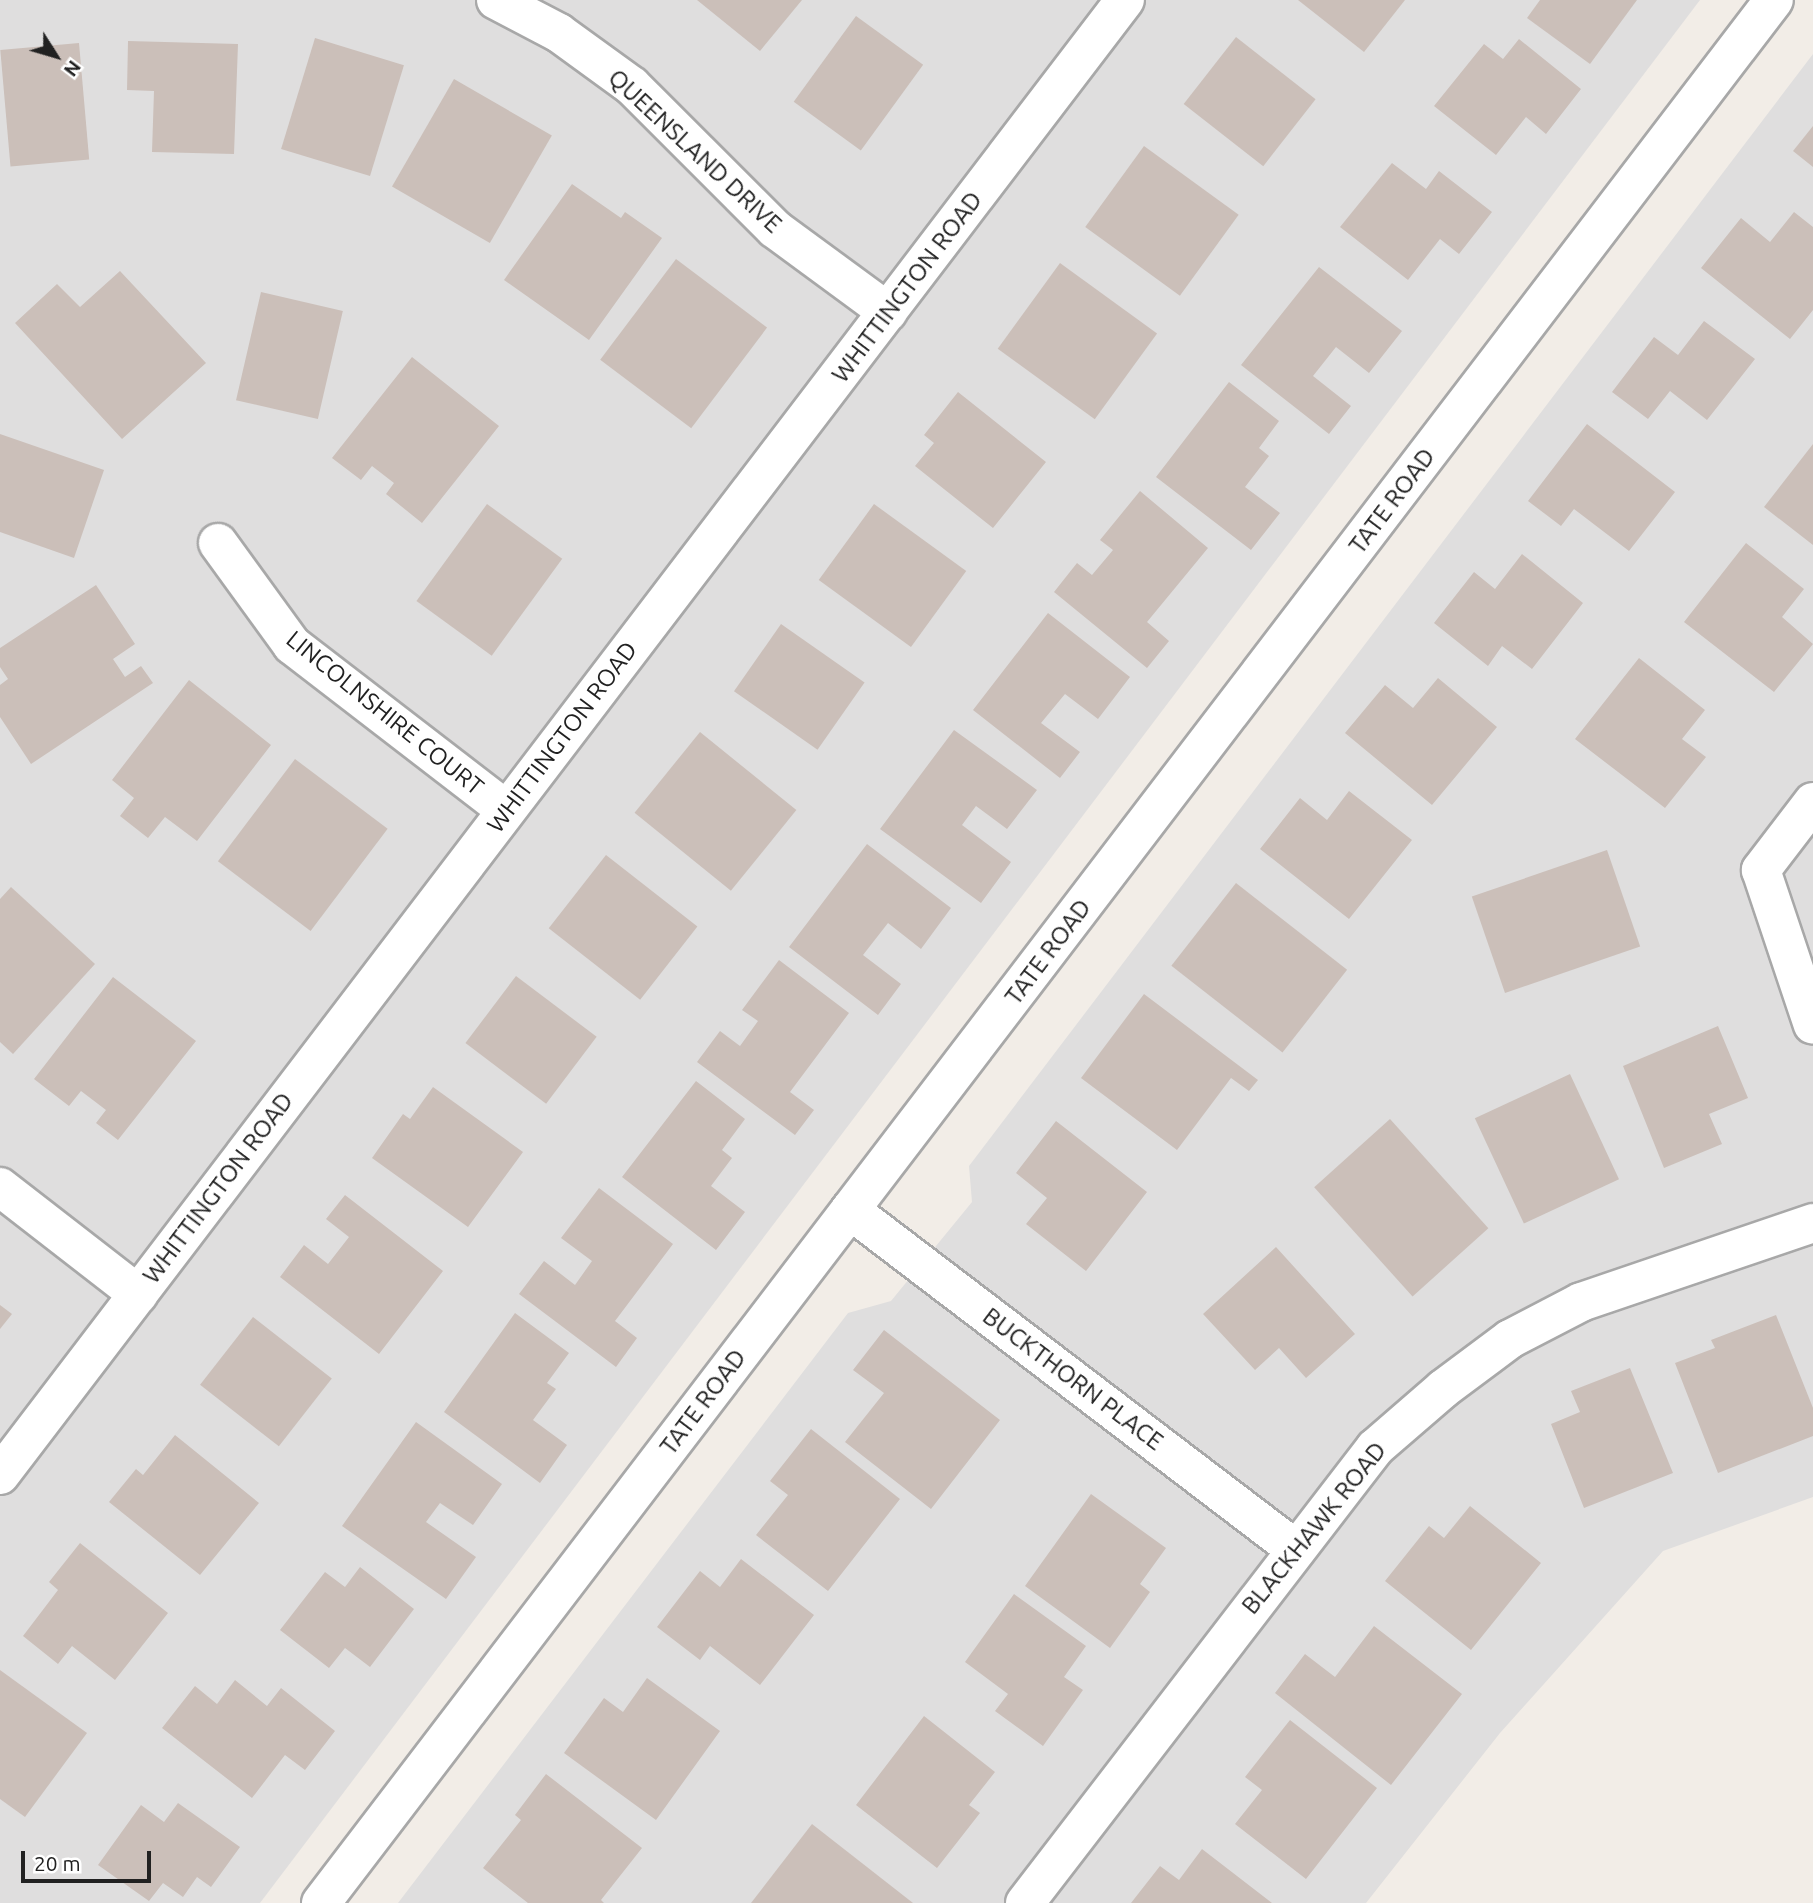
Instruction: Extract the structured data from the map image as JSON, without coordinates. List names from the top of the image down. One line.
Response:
{"streets":{"street":["QUEENSLAND DRIVE","WHITTINGTON ROAD","TATE ROAD","LINCOLNSHIRE COURT","BUCKTHORN PLACE","BLACKHAWK ROAD"]},"crossings":[["QUEENSLAND DRIVE","WHITTINGTON ROAD"],["WHITTINGTON ROAD","LINCOLNSHIRE COURT"],["TATE ROAD","BUCKTHORN PLACE"],["BUCKTHORN PLACE","BLACKHAWK ROAD"]],"scale_bar":"20 m","north":"bottom right"}
